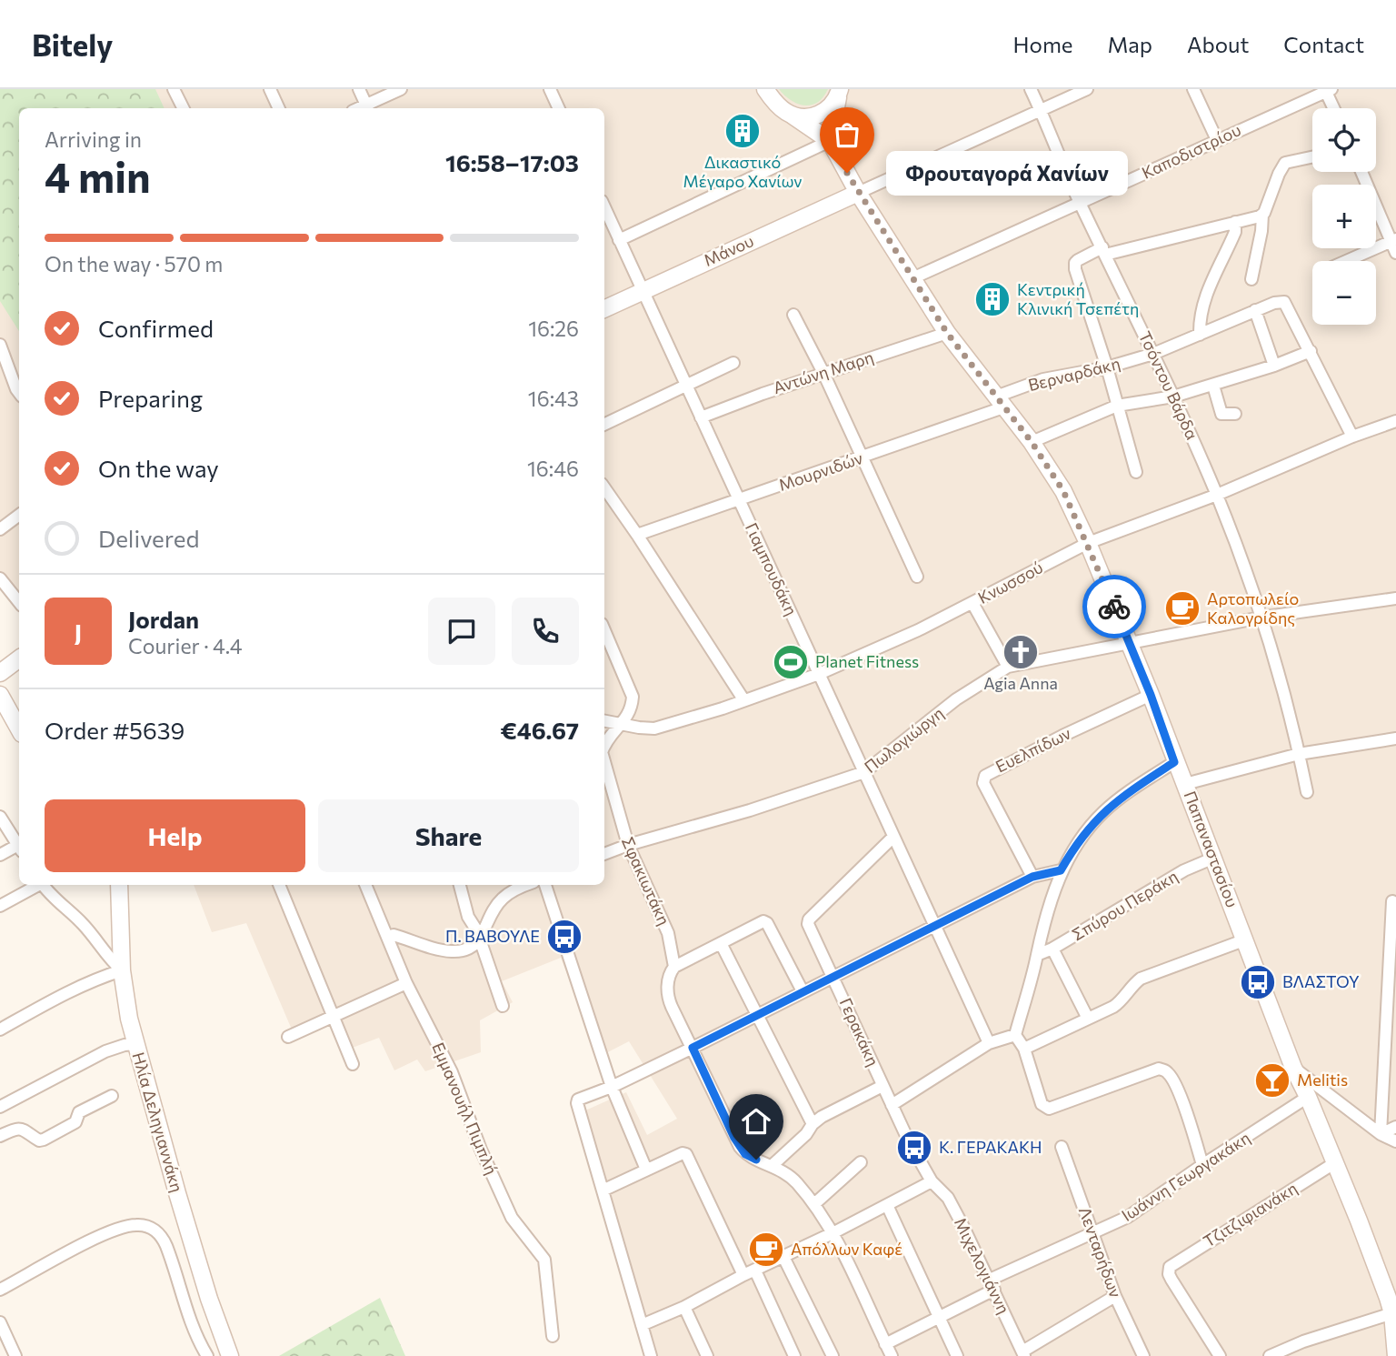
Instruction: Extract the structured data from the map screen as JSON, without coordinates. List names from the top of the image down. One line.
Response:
{"streets":{"street":["Καποδιστρίου","Μάνου","Αντώνη Μαρη","Βερναρδάκη","Τσόντου Βάρδα","Μουρνιδών","Γιαμπουδάκη","Κνωσσού","Πωλογιώργη","Ευελπίδων","Παπαναστασίου","Σφακιωτάκη","Σπύρου Περάκη","Γερακάκη","Εµµανουήλ Πιµπλή","Ηλία Δεληγιαννάκη","Ιωάννη Γεωργακάκη","Τζιτζιφιανάκη","Λενταρήδων","Μιχελογιάννη"]},"crossings":[["Καποδιστρίου","Τσόντου Βάρδα"],["Καποδιστρίου","Παπαναστασίου"],["Μάνου","Γιαμπουδάκη"],["Μάνου","Παπαναστασίου"],["Αντώνη Μαρη","Γιαμπουδάκη"],["Αντώνη Μαρη","Παπαναστασίου"],["Βερναρδάκη","Τσόντου Βάρδα"],["Βερναρδάκη","Μουρνιδών"],["Βερναρδάκη","Παπαναστασίου"],["Τσόντου Βάρδα","Κνωσσού"],["Τσόντου Βάρδα","Πωλογιώργη"],["Μουρνιδών","Γιαμπουδάκη"],["Μουρνιδών","Παπαναστασίου"],["Γιαμπουδάκη","Κνωσσού"],["Γιαμπουδάκη","Πωλογιώργη"],["Γιαμπουδάκη","Γερακάκη"],["Κνωσσού","Παπαναστασίου"],["Κνωσσού","Σφακιωτάκη"],["Πωλογιώργη","Παπαναστασίου"],["Πωλογιώργη","Σφακιωτάκη"],["Ευελπίδων","Παπαναστασίου"],["Παπαναστασίου","Σπύρου Περάκη"],["Παπαναστασίου","Ιωάννη Γεωργακάκη"],["Παπαναστασίου","Τζιτζιφιανάκη"],["Σφακιωτάκη","Ιωάννη Γεωργακάκη"],["Γερακάκη","Μιχελογιάννη"],["Ιωάννη Γεωργακάκη","Λενταρήδων"],["Ιωάννη Γεωργακάκη","Μιχελογιάννη"]],"places":{"building":["Δικαστικό Μέγαρο Χανίων","Κεντρική Κλινική Τσεπέτη"],"other":["Φρουταγορά Χανίων"],"cafe":["Αρτοπωλείο Καλογρίδης","Απόλλων Καφέ"],"church":["Agia Anna"],"sports":["Planet Fitness"],"bus stop":["Π. ΒΑΒΟΥΛΕ","ΒΛΑΣΤΟΥ","Κ. ΓΕΡΑΚΑΚΗ"],"bar":["Melitis"]},"page":{"header":"Bitely","nav":["Home","Map","About","Contact"],"map_buttons":["+","−"],"heading":["4 min","Arriving in","16:58–17:03"],"panel":["Jordan","Courier · 4.4","Order #5639","€46.67"],"bubble":"Φρουταγορά Χανίων","bar":"On the way · 570 m","list":[["Confirmed","16:26"],["Preparing","16:43"],["On the way","16:46"],"Delivered"],"round":"J","buttons":["Help","Share"]}}
